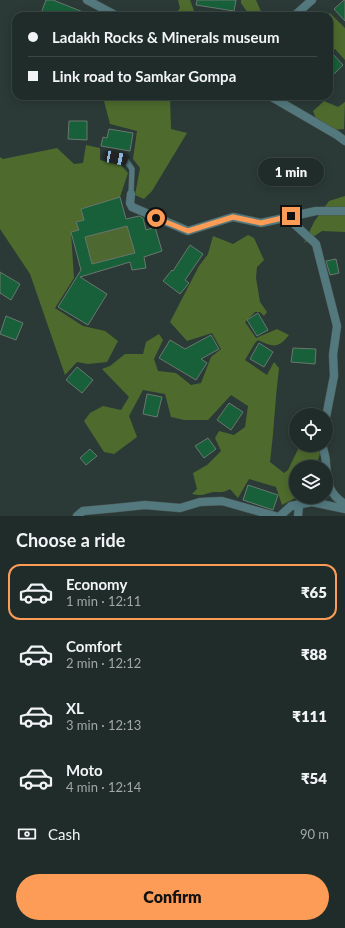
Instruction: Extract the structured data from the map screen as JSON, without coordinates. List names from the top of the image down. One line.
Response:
{"page":{"banner":["Ladakh Rocks & Minerals museum","Link road to Samkar Gompa"],"bubble":"1 min","heading":"Choose a ride","list":[{"name":"Economy","note":"1 min · 12:11","value":"₹65"},{"name":"Comfort","note":"2 min · 12:12","value":"₹88"},{"name":"XL","note":"3 min · 12:13","value":"₹111"},{"name":"Moto","note":"4 min · 12:14","value":"₹54"}],"pay":["Cash","90 m"],"buttons":"Confirm"}}
